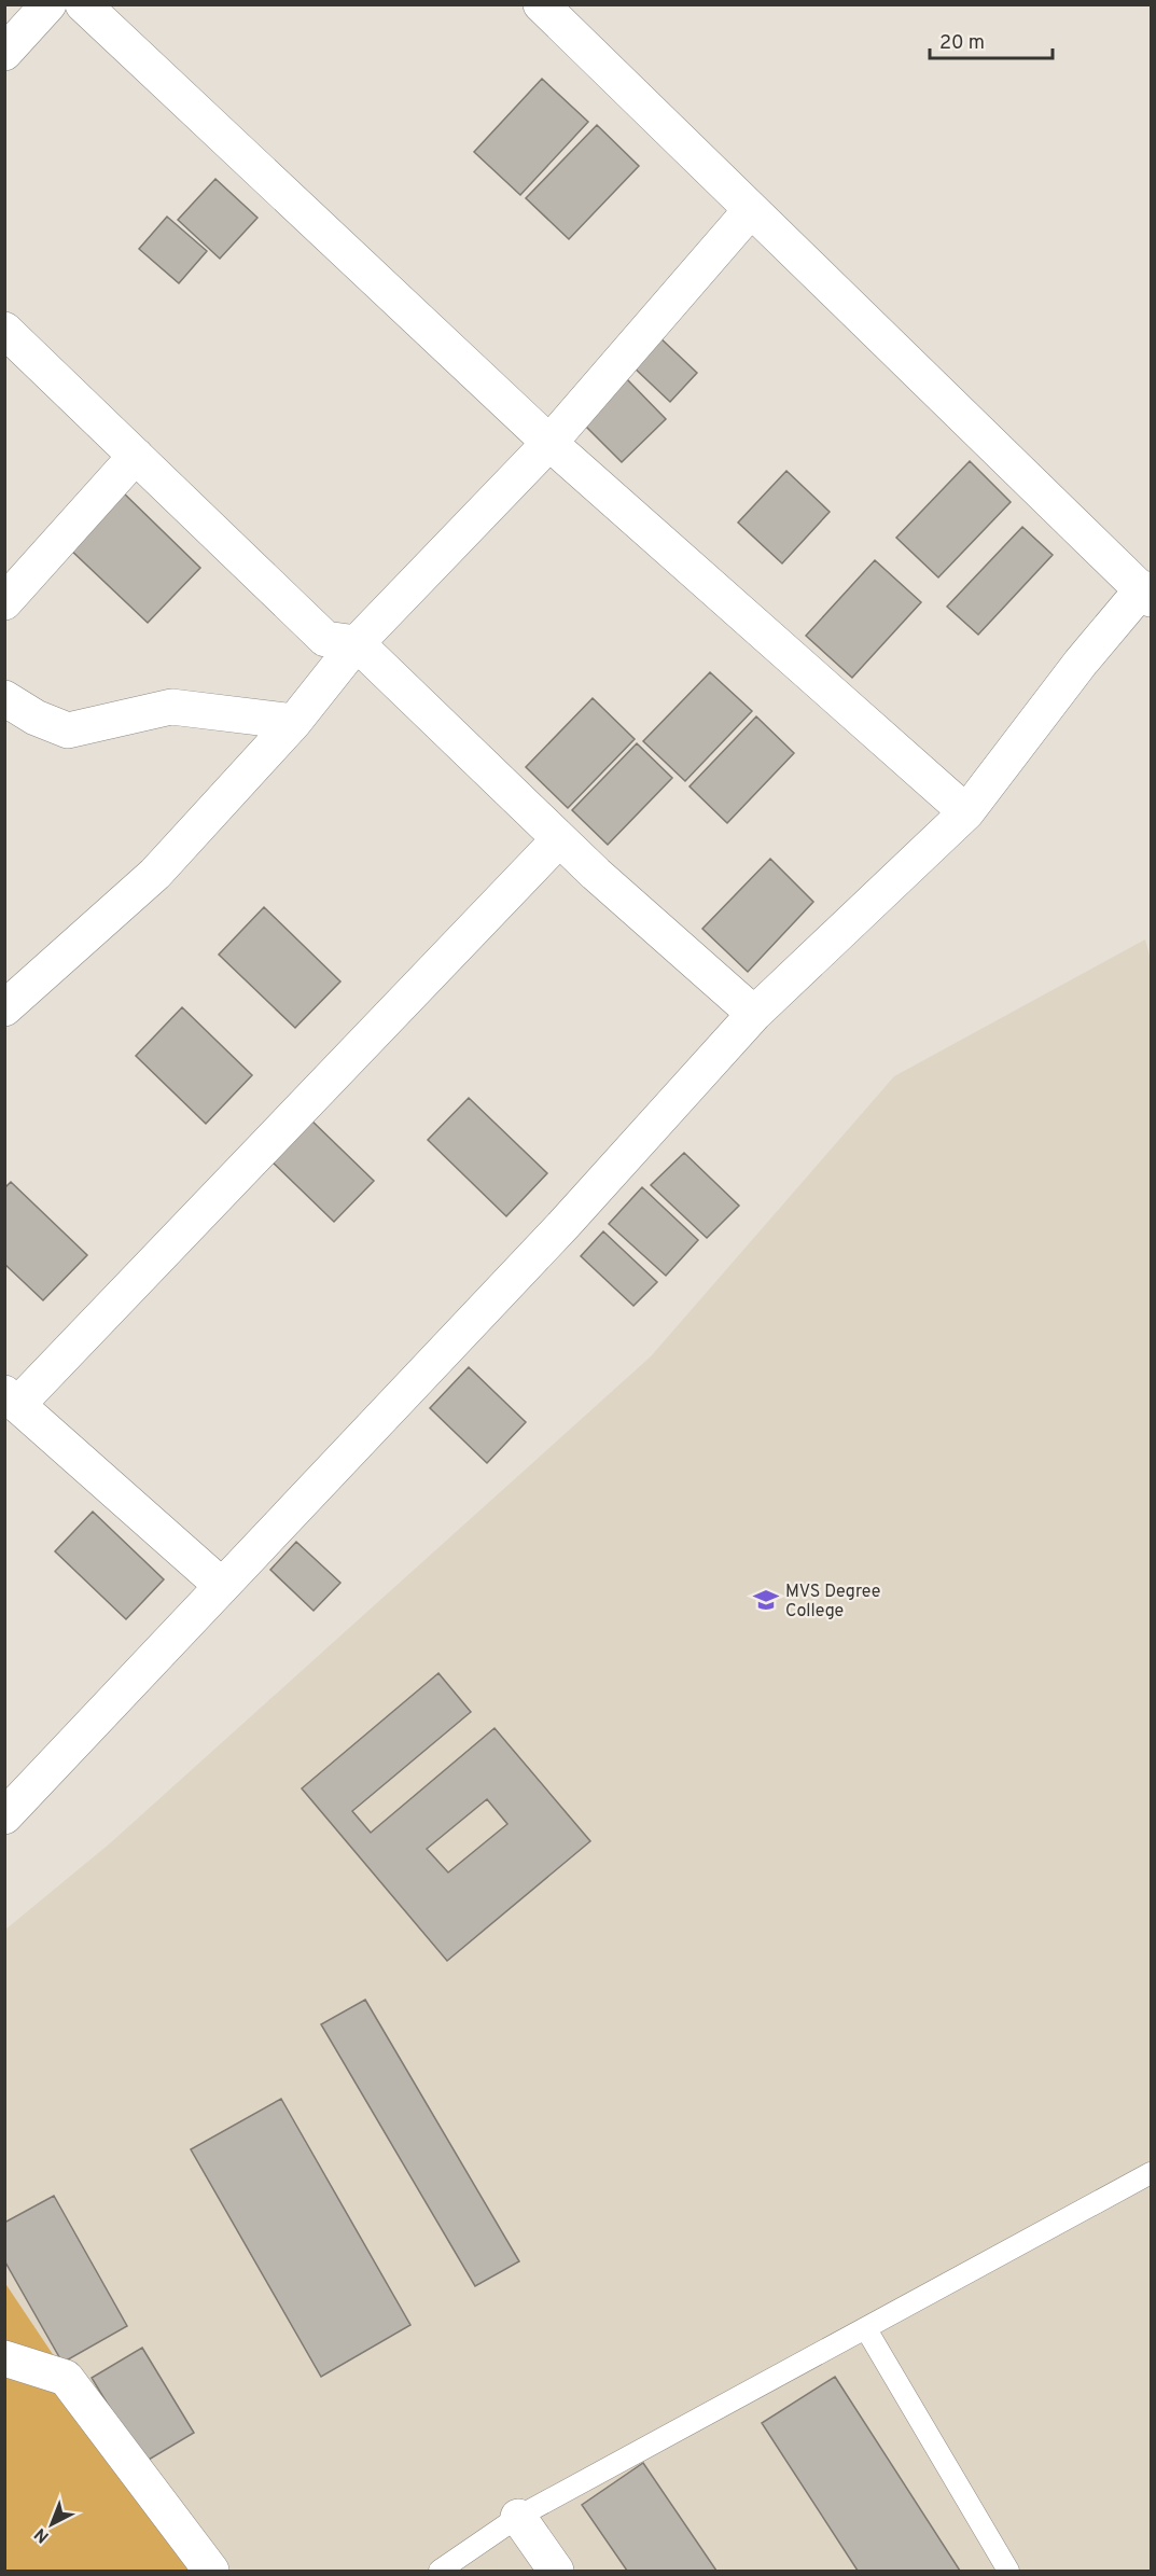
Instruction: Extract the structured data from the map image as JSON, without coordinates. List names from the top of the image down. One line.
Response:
{"places":{"school or university":["MVS Degree College"]},"scale_bar":"20 m","north":"bottom left"}
